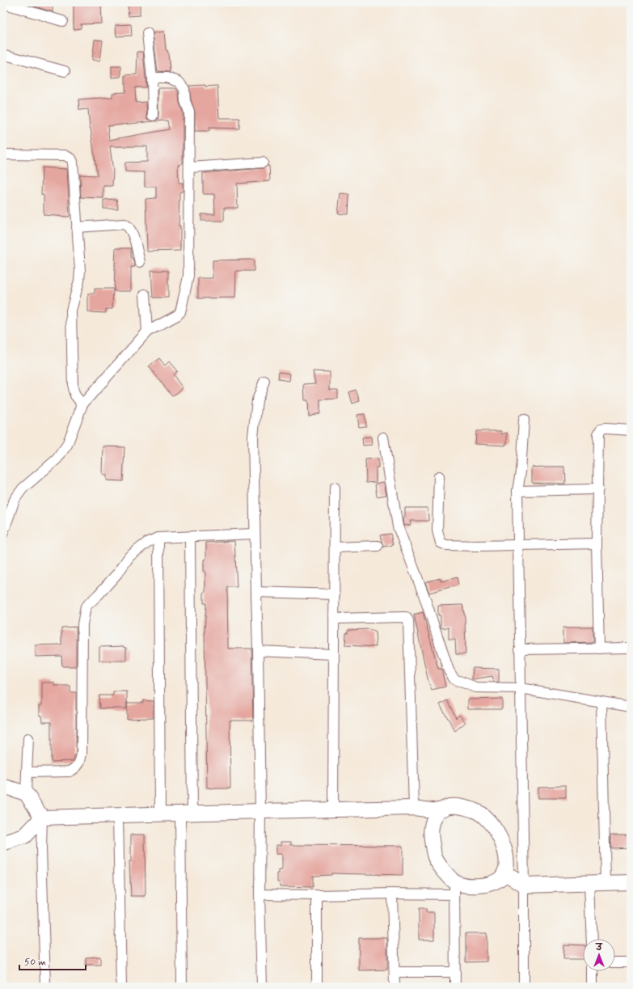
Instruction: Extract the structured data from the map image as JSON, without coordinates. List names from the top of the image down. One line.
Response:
{"scale_bar":"50 m","north":"top"}
